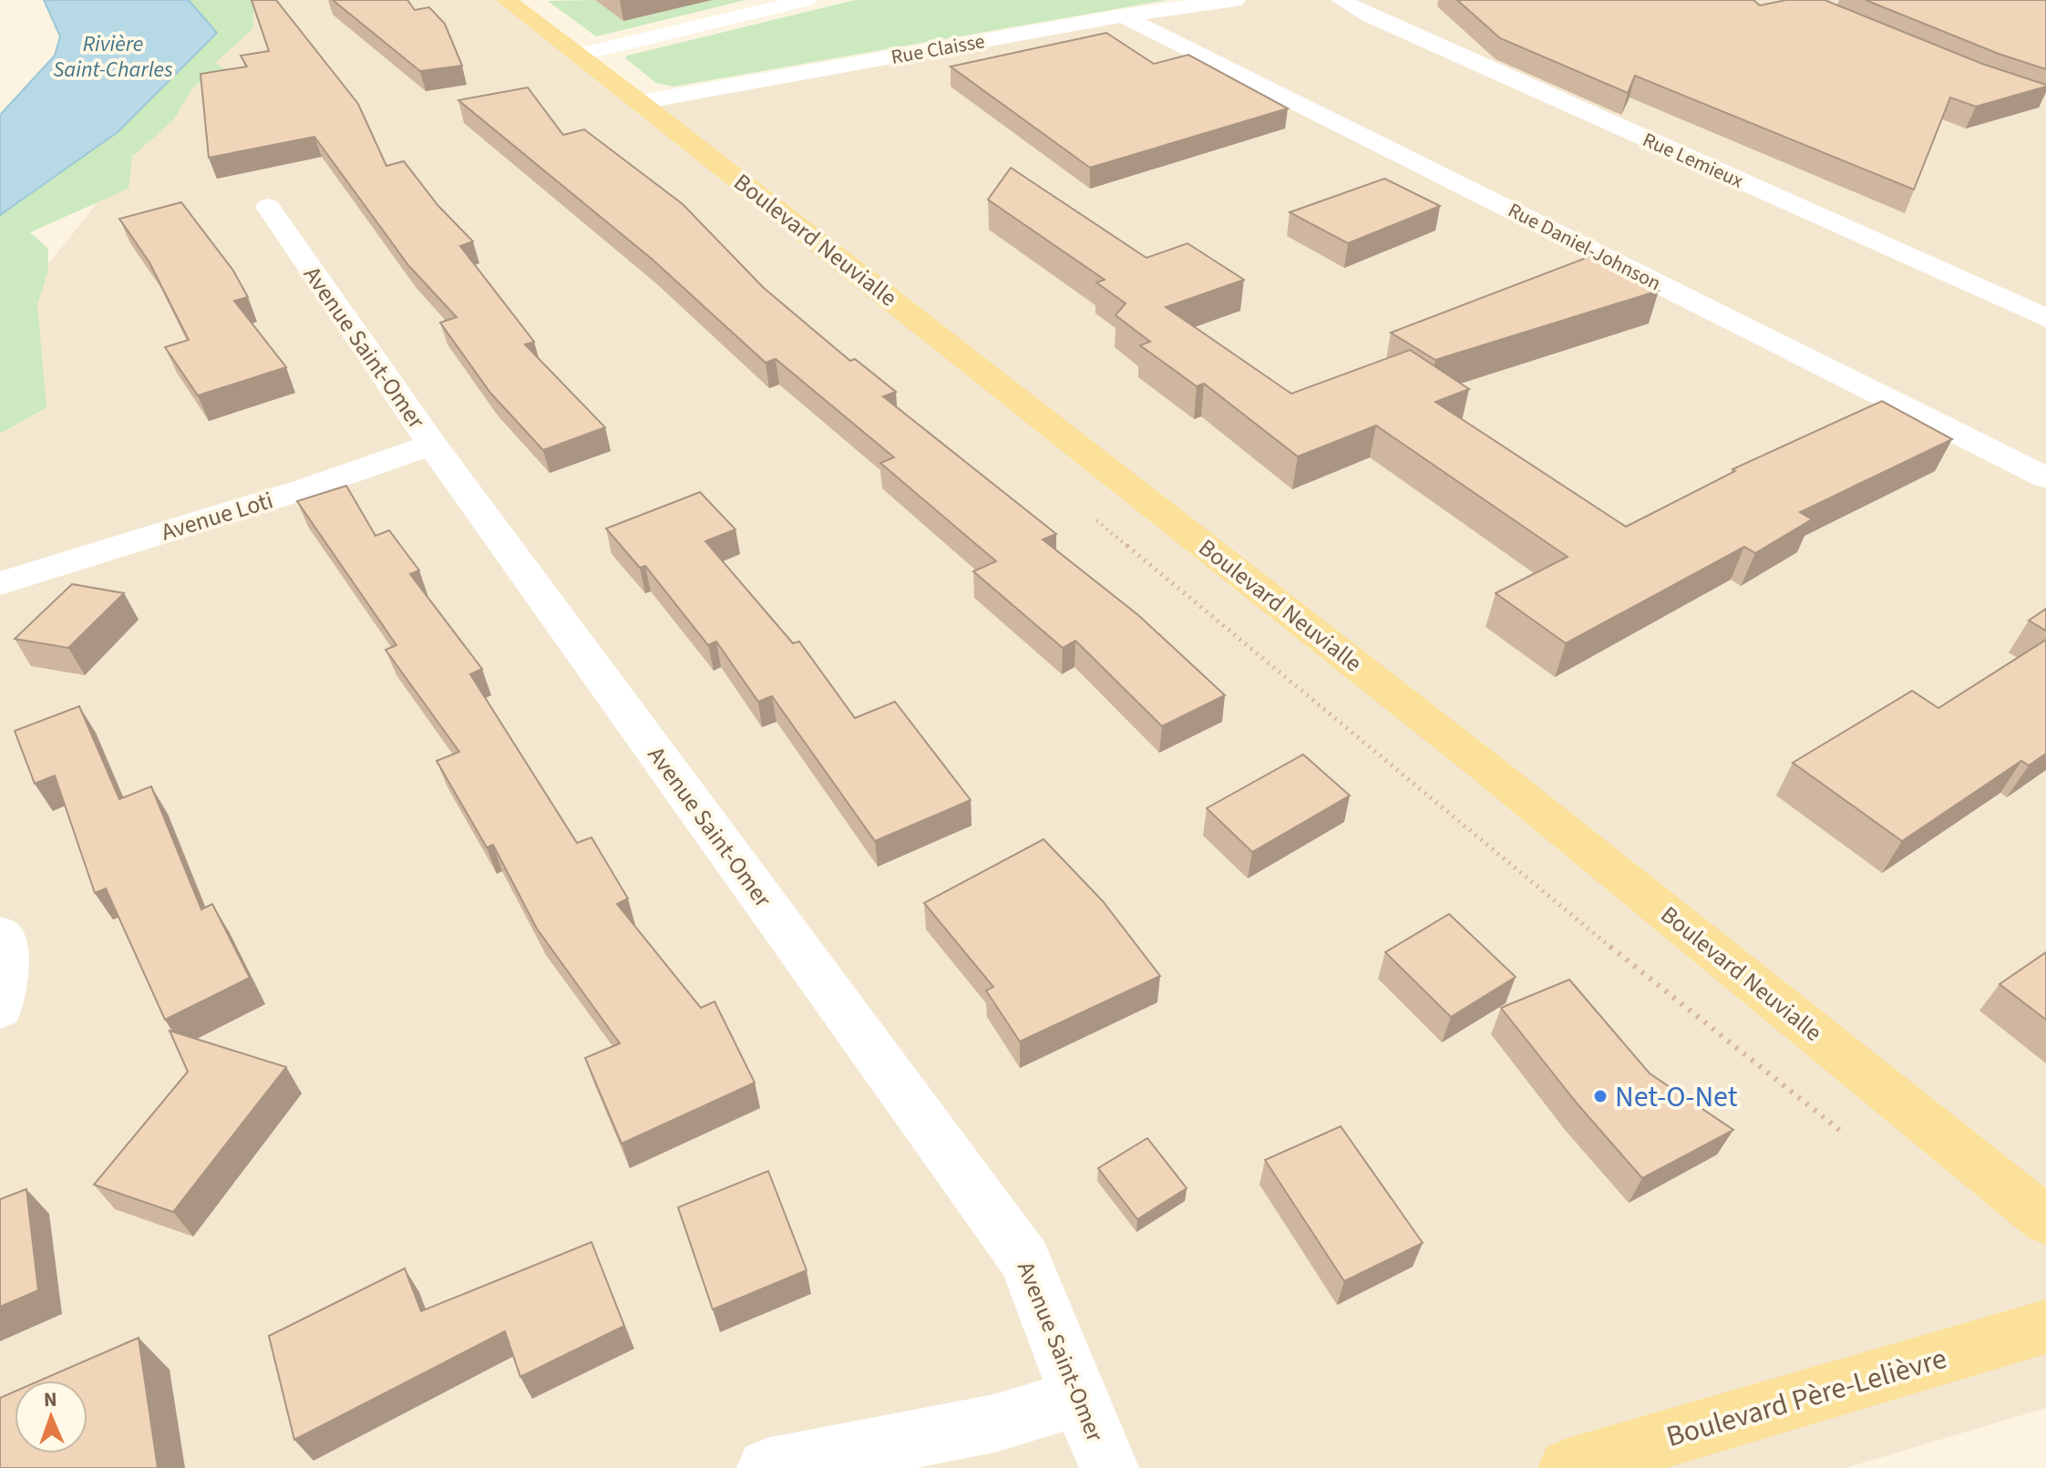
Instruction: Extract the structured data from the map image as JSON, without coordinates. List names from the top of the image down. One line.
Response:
{"streets":{"main road":["Boulevard Neuvialle","Boulevard Père-Lelièvre"],"street":["Rue Claisse","Rue Lemieux","Rue Daniel-Johnson","Avenue Saint-Omer","Avenue Loti"]},"crossings":[["Rue Claisse","Boulevard Neuvialle"],["Rue Claisse","Rue Daniel-Johnson"],["Avenue Saint-Omer","Avenue Loti"]],"water":["Rivière Saint-Charles"],"places":["Net-O-Net"],"north":"top"}
